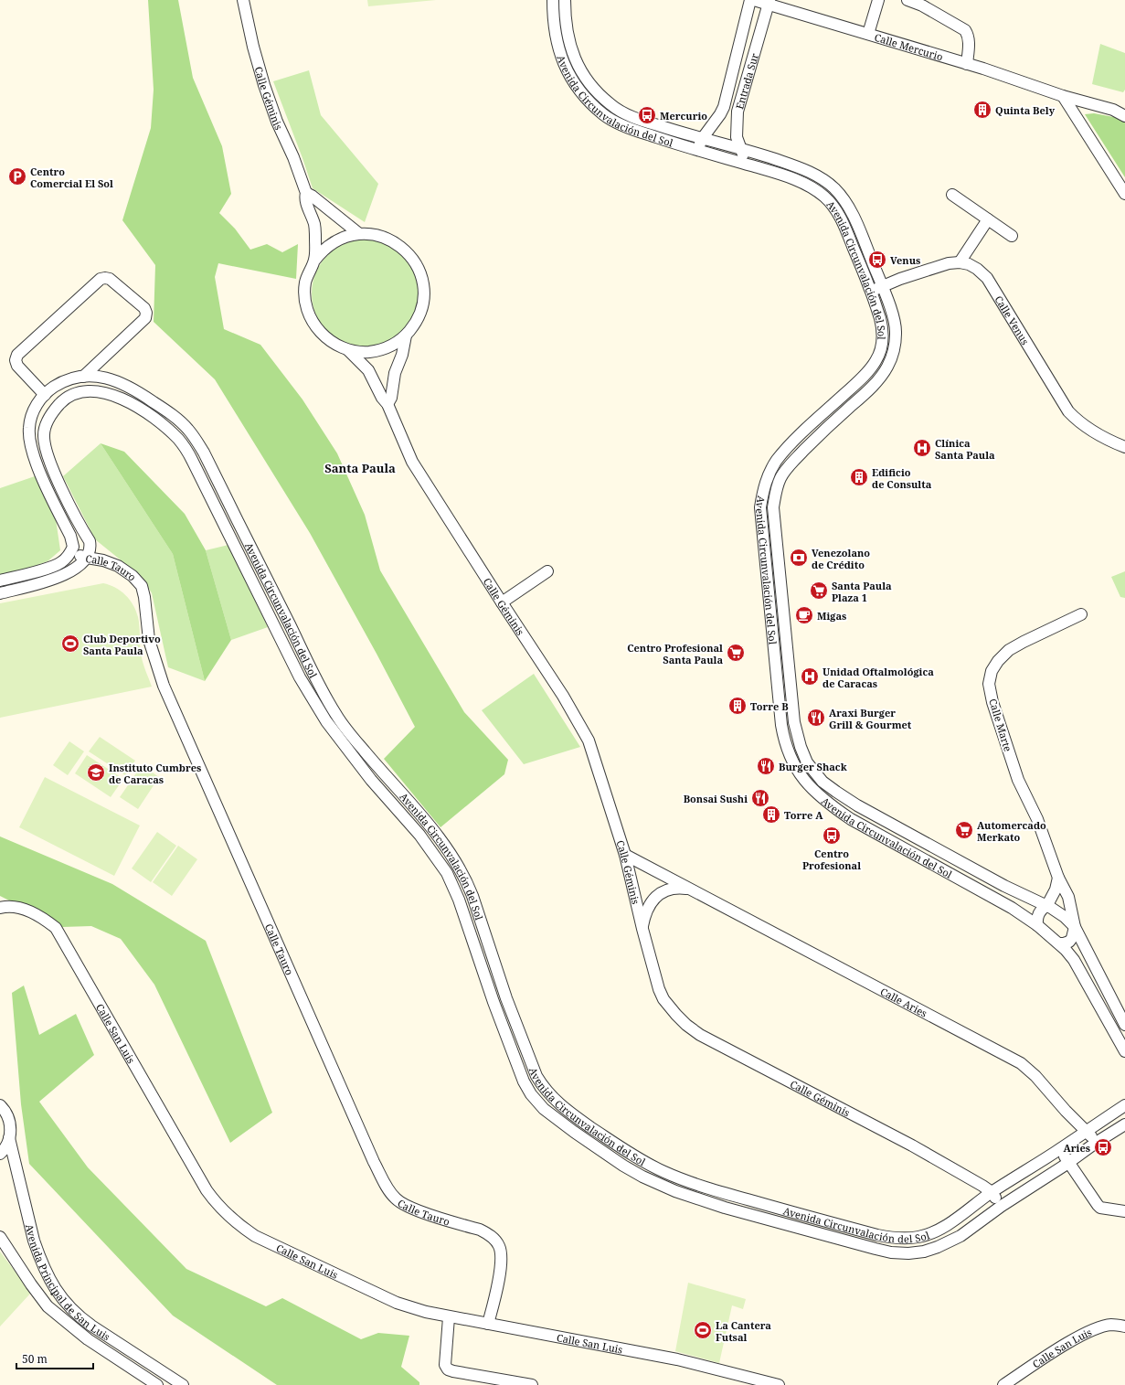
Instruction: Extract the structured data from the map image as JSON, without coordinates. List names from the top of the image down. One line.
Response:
{"streets":{"street":["Calle Mercurio","Entrada Sur","Calle Géminis","Avenida Circunvalación del Sol","Calle Venus","Calle Tauro","Calle Marte","Calle Aries","Calle San Luis","Avenida Principal de San Luis"]},"crossings":[["Calle Mercurio","Entrada Sur"],["Entrada Sur","Avenida Circunvalación del Sol"],["Calle Géminis","Avenida Circunvalación del Sol"],["Calle Géminis","Calle Aries"],["Avenida Circunvalación del Sol","Calle Venus"],["Avenida Circunvalación del Sol","Calle Tauro"],["Avenida Circunvalación del Sol","Calle Marte"],["Avenida Circunvalación del Sol","Calle Aries"],["Calle Tauro","Calle San Luis"]],"districts":["Santa Paula"],"places":{"building":["Quinta Bely","Edificio de Consulta","Torre B","Torre A"],"bus stop":["Mercurio","Venus","Centro Profesional","Aries"],"parking":["Centro Comercial El Sol"],"hospital":["Clínica Santa Paula","Unidad Oftalmológica de Caracas"],"bank":["Venezolano de Crédito"],"supermarket":["Santa Paula Plaza 1","Centro Profesional Santa Paula","Automercado Merkato"],"cafe":["Migas"],"sports":["Club Deportivo Santa Paula","La Cantera Futsal"],"restaurant":["Araxi Burger Grill & Gourmet","Burger Shack","Bonsai Sushi"],"school or university":["Instituto Cumbres de Caracas"]},"scale_bar":"50 m"}
